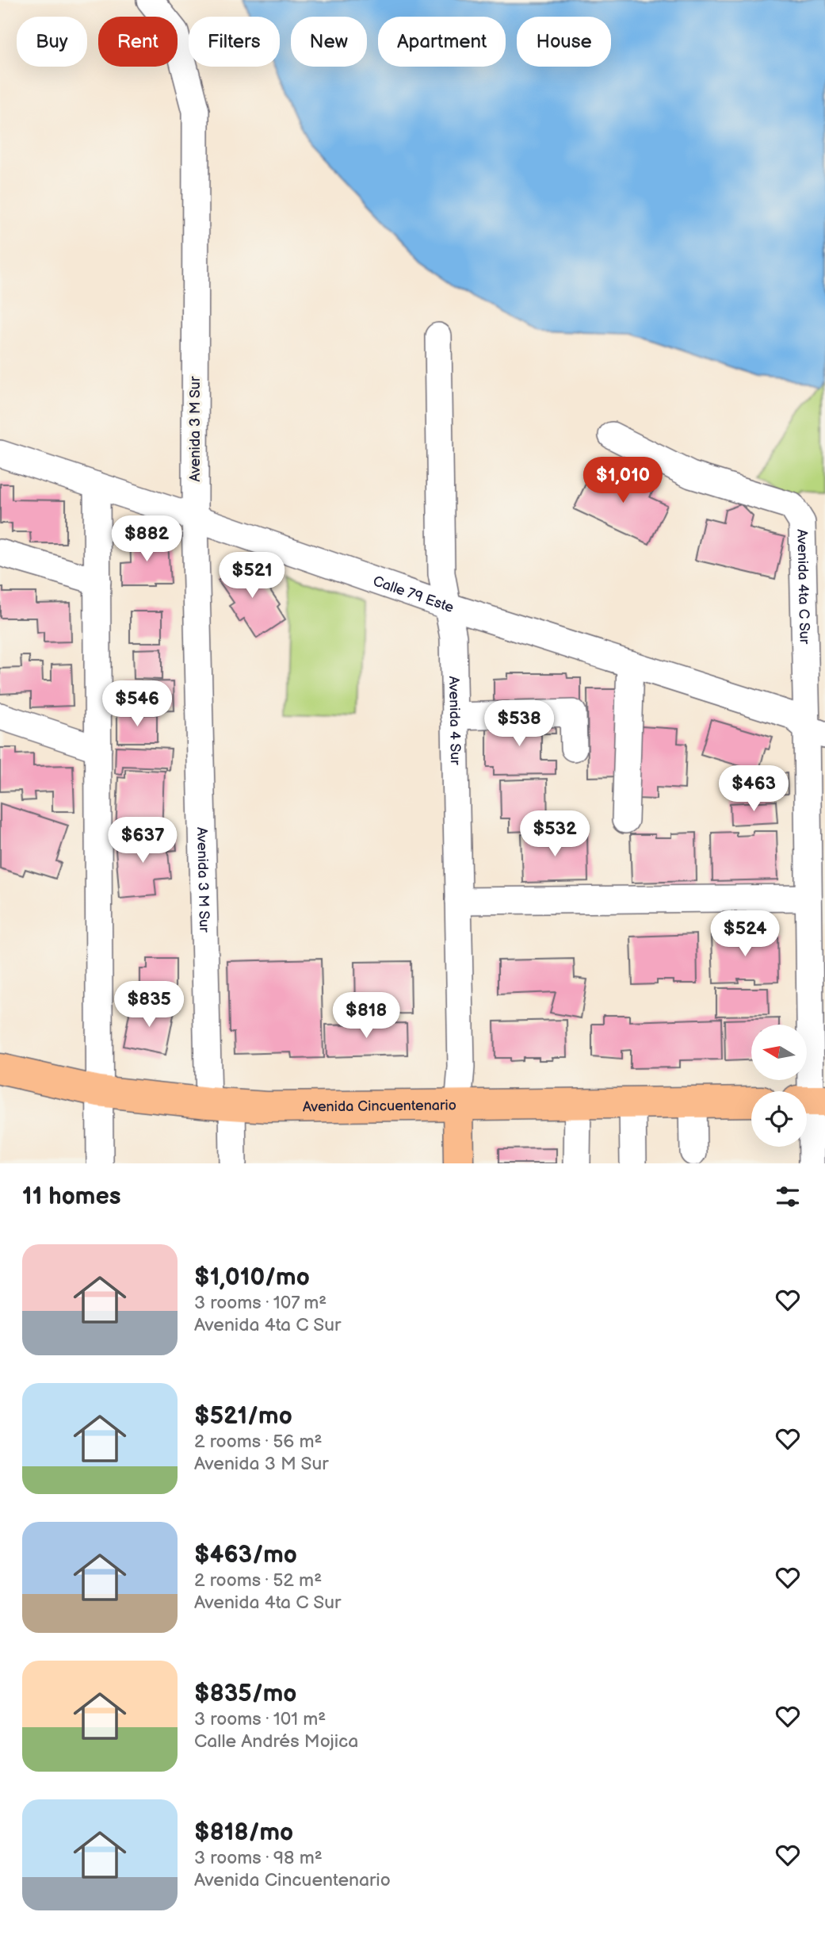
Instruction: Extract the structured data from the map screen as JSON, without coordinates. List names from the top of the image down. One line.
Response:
{"streets":{"main road":["Avenida Cincuentenario"],"street":["Avenida 3 M Sur","Avenida 4ta C Sur","Calle 79 Este","Avenida 4 Sur"]},"crossings":[["Avenida 3 M Sur","Calle 79 Este"],["Avenida 3 M Sur","Avenida Cincuentenario"],["Avenida 4ta C Sur","Calle 79 Este"],["Calle 79 Este","Avenida 4 Sur"],["Avenida 4 Sur","Avenida Cincuentenario"]],"north":"left","page":{"chip":["Buy","Rent","Filters","New","Apartment","House"],"price":["$1,010","$882","$521","$546","$538","$463","$532","$637","$524","$835","$818"],"heading":"11 homes","list":[{"name":"$1,010/mo","note":"3 rooms · 107 m² · Avenida 4ta C Sur"},{"name":"$521/mo","note":"2 rooms · 56 m² · Avenida 3 M Sur"},{"name":"$463/mo","note":"2 rooms · 52 m² · Avenida 4ta C Sur"},{"name":"$835/mo","note":"3 rooms · 101 m² · Calle Andrés Mojica"},{"name":"$818/mo","note":"3 rooms · 98 m² · Avenida Cincuentenario"}]}}
